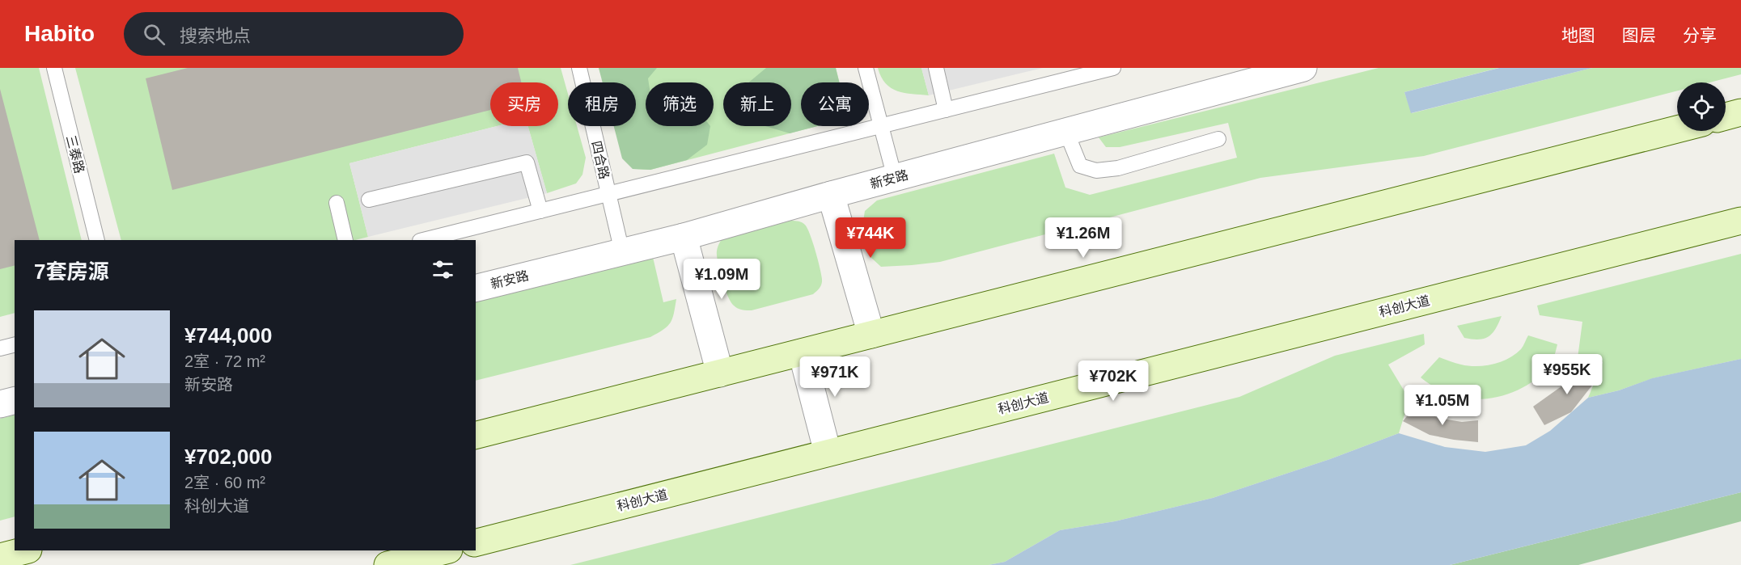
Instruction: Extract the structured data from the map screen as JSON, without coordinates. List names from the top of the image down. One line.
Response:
{"streets":{"main road":["科创大道"],"street":["新安路"],"lane":["三泰路","四合路"]},"crossings":[["四合路","新安路"]],"page":{"header":"Habito","search":"搜索地点","nav":["地图","图层","分享"],"chip":["买房","租房","筛选","新上","公寓"],"price":["¥744K","¥1.26M","¥1.09M","¥955K","¥971K","¥702K","¥1.05M"],"heading":"7套房源","list":[{"name":"¥744,000","note":"2室 · 72 m² · 新安路"},{"name":"¥702,000","note":"2室 · 60 m² · 科创大道"}]}}
